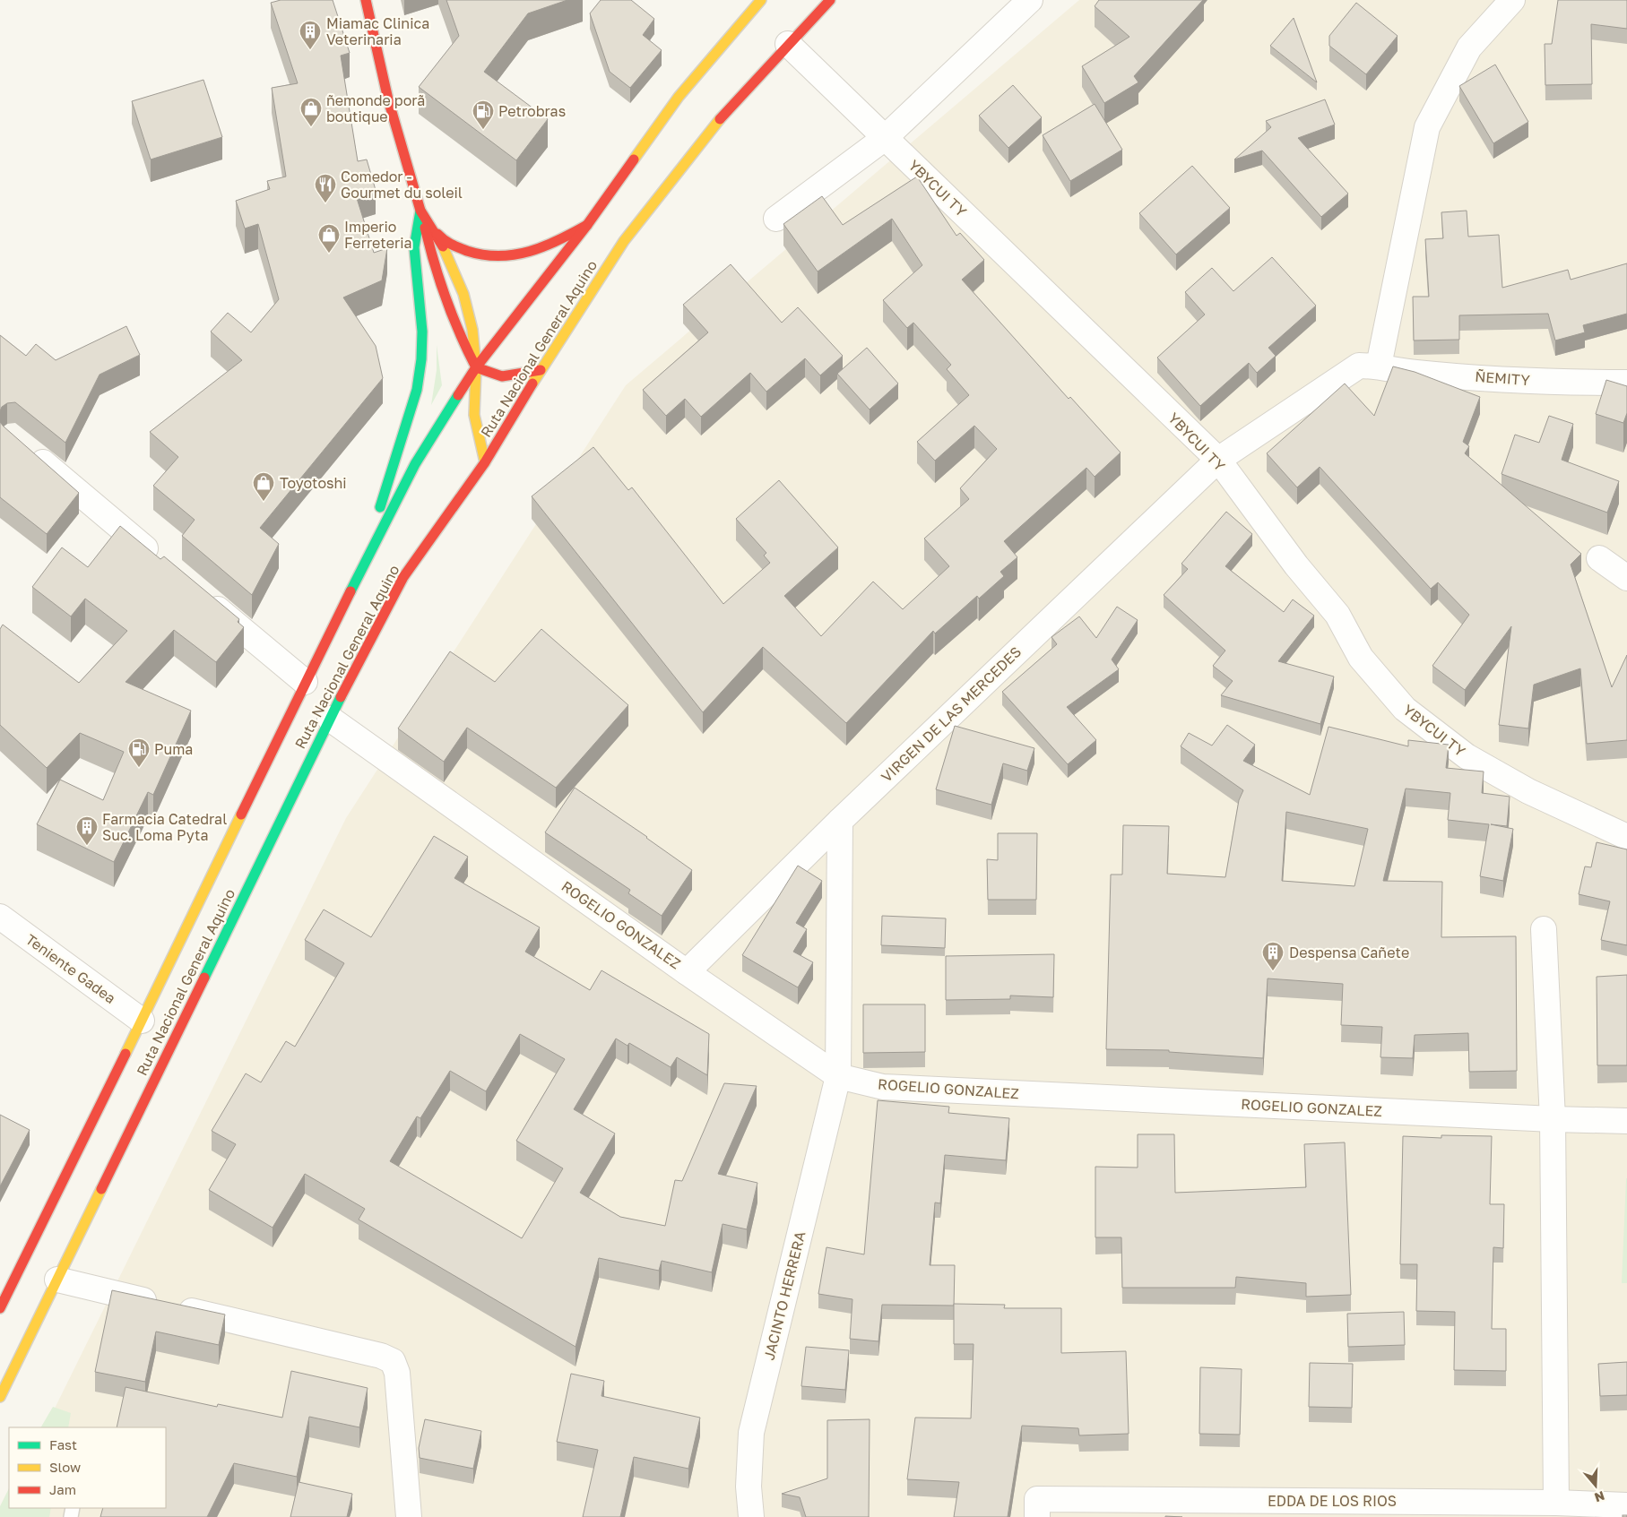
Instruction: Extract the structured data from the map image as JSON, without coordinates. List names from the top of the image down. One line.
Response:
{"streets":{"main road":["Ruta Nacional General Aquino"],"street":["YBYCUI TY","ÑEMITY","VIRGEN DE LAS MERCEDES","ROGELIO GONZALEZ","Teniente Gadea","JACINTO HERRERA","EDDA DE LOS RIOS"]},"crossings":[["YBYCUI TY","Ruta Nacional General Aquino"],["YBYCUI TY","ÑEMITY"],["YBYCUI TY","VIRGEN DE LAS MERCEDES"],["Ruta Nacional General Aquino","ROGELIO GONZALEZ"],["Ruta Nacional General Aquino","Teniente Gadea"],["ÑEMITY","VIRGEN DE LAS MERCEDES"],["VIRGEN DE LAS MERCEDES","ROGELIO GONZALEZ"],["VIRGEN DE LAS MERCEDES","JACINTO HERRERA"],["ROGELIO GONZALEZ","JACINTO HERRERA"]],"places":{"building":["Miamac Clinica Veterinaria","Farmacia Catedral Suc. Loma Pyta","Despensa Cañete"],"shop":["ñemonde porã boutique","Imperio Ferreteria","Toyotoshi"],"fuel station":["Petrobras","Puma"],"restaurant":["Comedor - Gourmet du soleil"]},"legend":["Fast","Slow","Jam"],"north":"bottom"}
